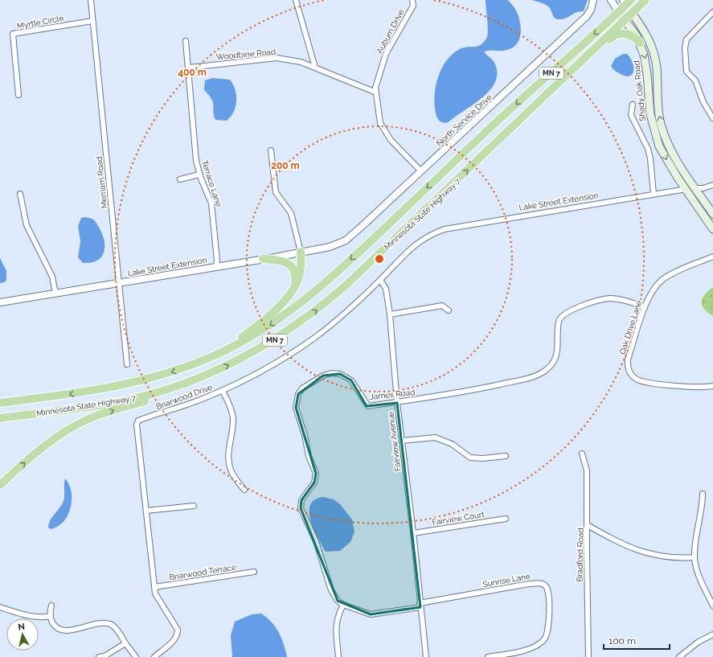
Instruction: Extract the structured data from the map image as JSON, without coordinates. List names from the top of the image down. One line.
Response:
{"streets":{"highway":["MN 7","Minnesota State Highway 7"],"main road":["Shady Oak Road"],"street":["Myrtle Circle","Auburn Drive","Woodbine Road","North Service Drive","Merriam Road","Terrace Lane","Lake Street Extension","Oak Drive Lane","James Road","Briarwood Drive","Fairview Avenue","Fairview Court","Bradford Road","Briarwood Terrace","Sunrise Lane"]},"crossings":[["Myrtle Circle","Merriam Road"],["Auburn Drive","Woodbine Road"],["Auburn Drive","North Service Drive"],["Woodbine Road","Terrace Lane"],["Shady Oak Road","Lake Street Extension"],["Shady Oak Road","Minnesota State Highway 7"],["North Service Drive","Lake Street Extension"],["Merriam Road","Lake Street Extension"],["Terrace Lane","Lake Street Extension"],["Lake Street Extension","Briarwood Drive"],["Oak Drive Lane","James Road"],["James Road","Fairview Avenue"],["James Road","Sunrise Lane"],["Briarwood Drive","Fairview Avenue"],["Briarwood Drive","Briarwood Terrace"],["Fairview Avenue","Fairview Court"],["Fairview Avenue","Sunrise Lane"]],"scale_bar":"100 m","north":"top","rings":["400 m","200 m"]}
